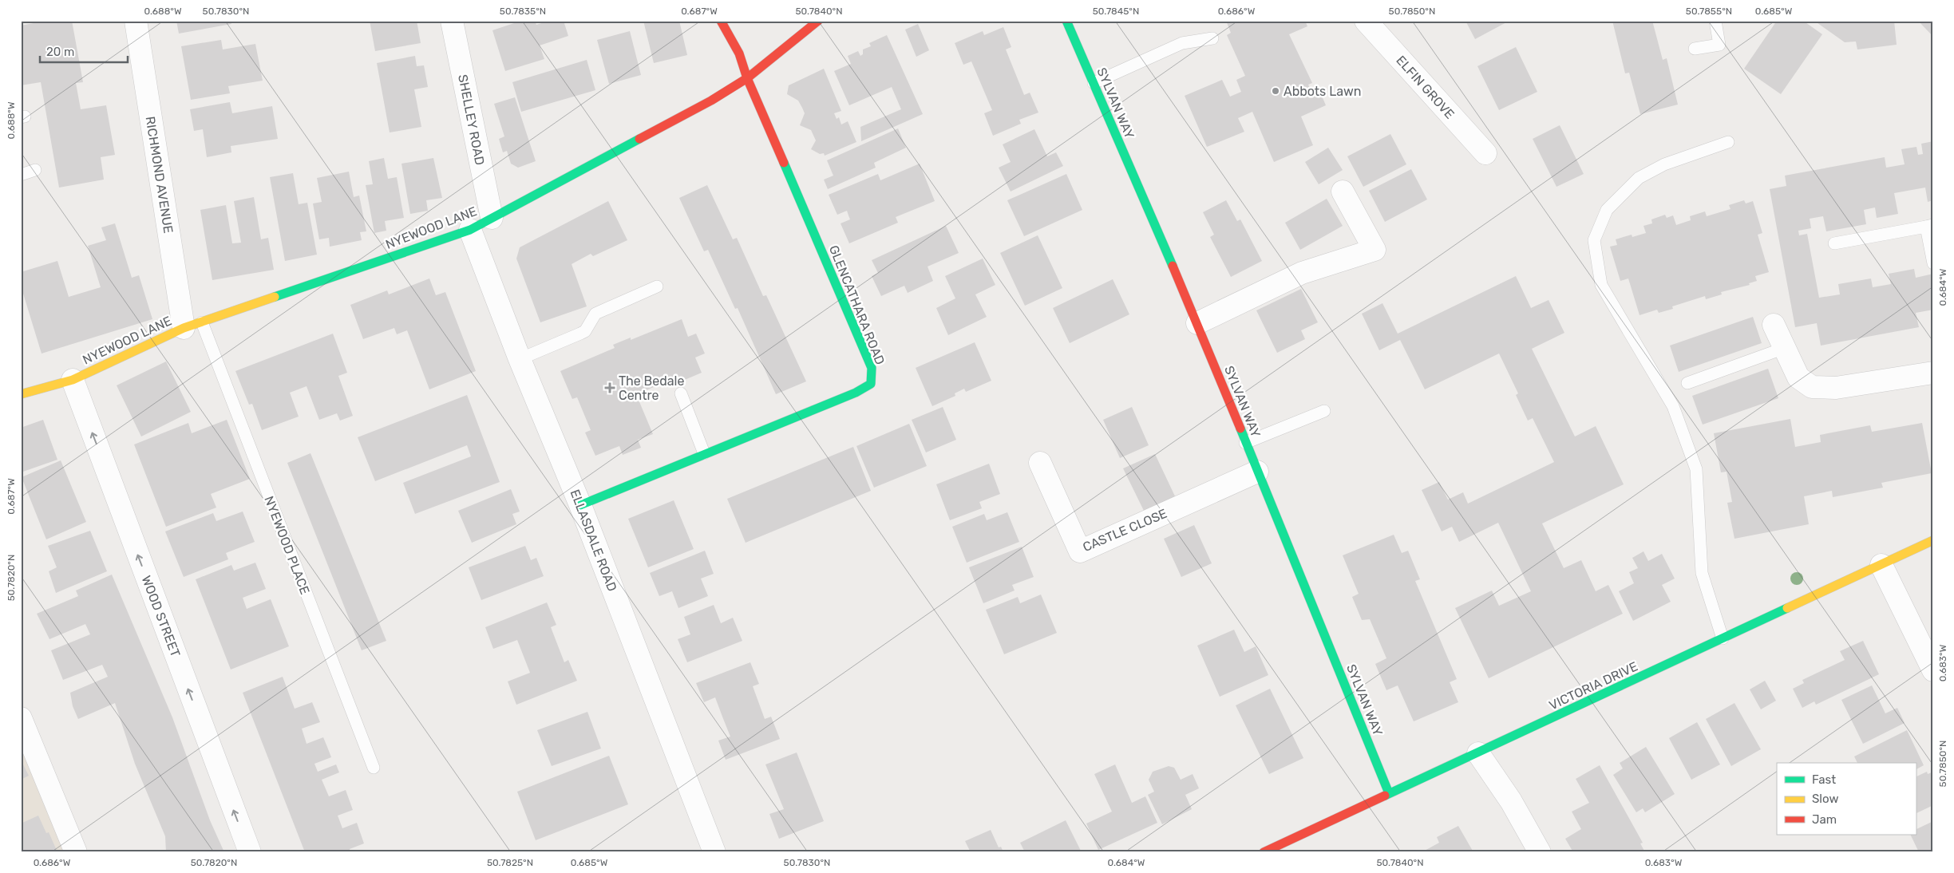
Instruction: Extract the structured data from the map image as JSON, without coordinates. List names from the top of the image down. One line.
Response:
{"streets":{"street":["ELFIN GROVE","SYLVAN WAY","SHELLEY ROAD","RICHMOND AVENUE","NYEWOOD LANE","GLENCATHARA ROAD","CASTLE CLOSE","ELLASDALE ROAD","WOOD STREET","VICTORIA DRIVE"],"lane":["NYEWOOD PLACE"]},"crossings":[["SYLVAN WAY","CASTLE CLOSE"],["SYLVAN WAY","VICTORIA DRIVE"],["SHELLEY ROAD","NYEWOOD LANE"],["RICHMOND AVENUE","NYEWOOD LANE"],["RICHMOND AVENUE","NYEWOOD PLACE"],["NYEWOOD LANE","GLENCATHARA ROAD"],["NYEWOOD LANE","ELLASDALE ROAD"],["NYEWOOD LANE","NYEWOOD PLACE"],["NYEWOOD LANE","WOOD STREET"],["GLENCATHARA ROAD","ELLASDALE ROAD"]],"one_way":["WOOD STREET"],"places":{"other":["Abbots Lawn"],"health":["The Bedale Centre"]},"legend":["Fast","Slow","Jam"],"scale_bar":"20 m","coordinates":["0.688°W","50.7830°N","50.7835°N","0.687°W","50.7840°N","50.7845°N","0.686°W","50.7850°N","50.7855°N","0.685°W","0.684°W","50.7820°N","0.683°W","50.7825°N"]}
